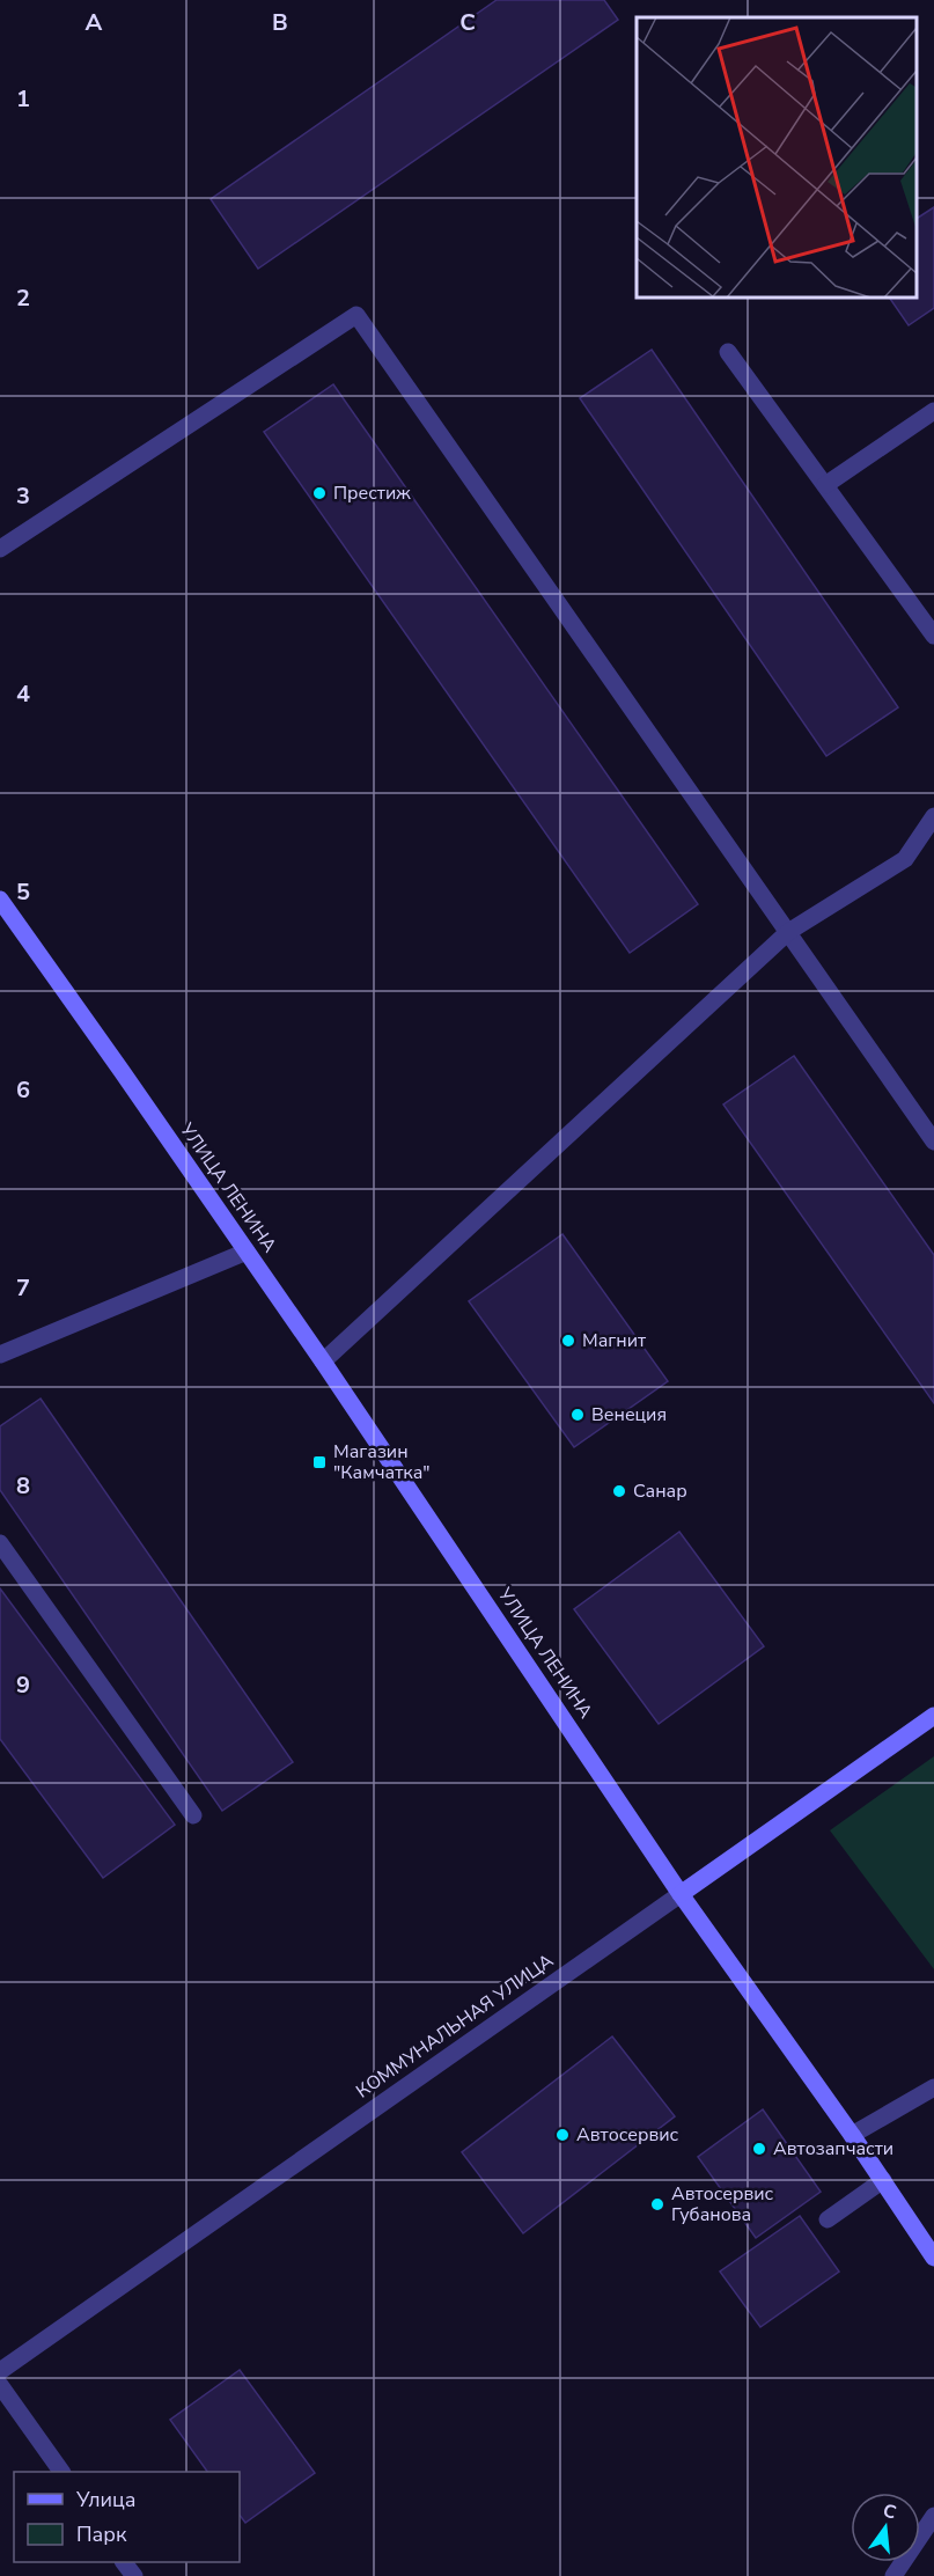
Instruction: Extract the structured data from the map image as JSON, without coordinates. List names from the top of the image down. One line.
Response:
{"streets":{"main road":["УЛИЦА ЛЕНИНА","КОММУНАЛЬНАЯ УЛИЦА"]},"crossings":[["УЛИЦА ЛЕНИНА","КОММУНАЛЬНАЯ УЛИЦА"]],"places":{"other":["Престиж","Магнит","Венеция","Санар","Автосервис","Автозапчасти","Автосервис Губанова"],"transit":["Магазин \"Камчатка\""]},"legend":["Улица","Парк"],"north":"top","grid":{"columns":["A","B","C"],"rows":["1","2","3","4","5","6","7","8","9"]}}
